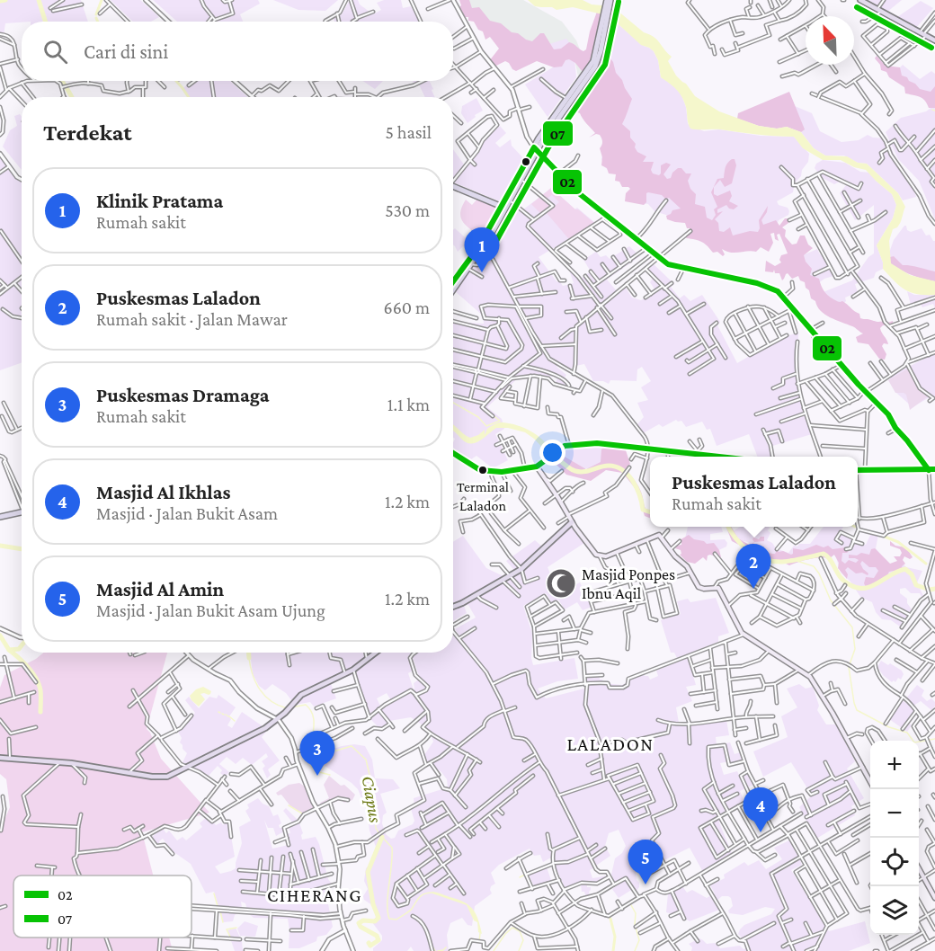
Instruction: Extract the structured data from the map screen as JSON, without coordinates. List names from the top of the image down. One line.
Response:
{"districts":["LALADON","CIHERANG"],"water":["Ciapus"],"places":{"other":["Terminal Laladon"],"mosque":["Masjid Ponpes Ibnu Aqil"]},"lines":["transit line 07","transit line 02"],"legend":["02","07"],"north":"top left","page":{"search":"Cari di sini","heading":["Terdekat","5 hasil"],"list":[{"mark":"1","name":"Klinik Pratama","note":"Rumah sakit","value":"530 m"},{"mark":"2","name":"Puskesmas Laladon","note":"Rumah sakit · Jalan Mawar","value":"660 m"},{"mark":"3","name":"Puskesmas Dramaga","note":"Rumah sakit","value":"1.1 km"},{"mark":"4","name":"Masjid Al Ikhlas","note":"Masjid · Jalan Bukit Asam","value":"1.2 km"},{"mark":"5","name":"Masjid Al Amin","note":"Masjid · Jalan Bukit Asam Ujung","value":"1.2 km"}],"pins":["1","2","3","4","5"],"popup":["Puskesmas Laladon","Rumah sakit"],"map_buttons":["+","−"]}}
